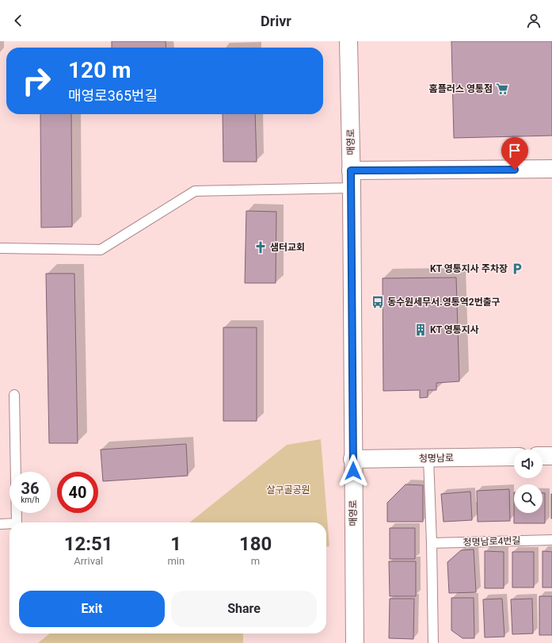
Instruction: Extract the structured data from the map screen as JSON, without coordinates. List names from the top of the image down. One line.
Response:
{"streets":{"street":["매영로","청명남로"],"lane":["청명남로4번길"]},"crossings":[["매영로","청명남로"]],"parks":["살구골공원"],"places":{"supermarket":["홈플러스 영통점"],"church":["샘터교회"],"parking":["KT 영통지사 주차장"],"bus stop":["동수원세무서.영통역2번출구"],"building":["KT 영통지사"]},"page":{"header":"Drivr","turn":["120 m","매영로365번길"],"speed":"36 km/h","limit":"40","eta":["12:51","Arrival","1","min","180","m"],"buttons":["Exit","Share"]}}
